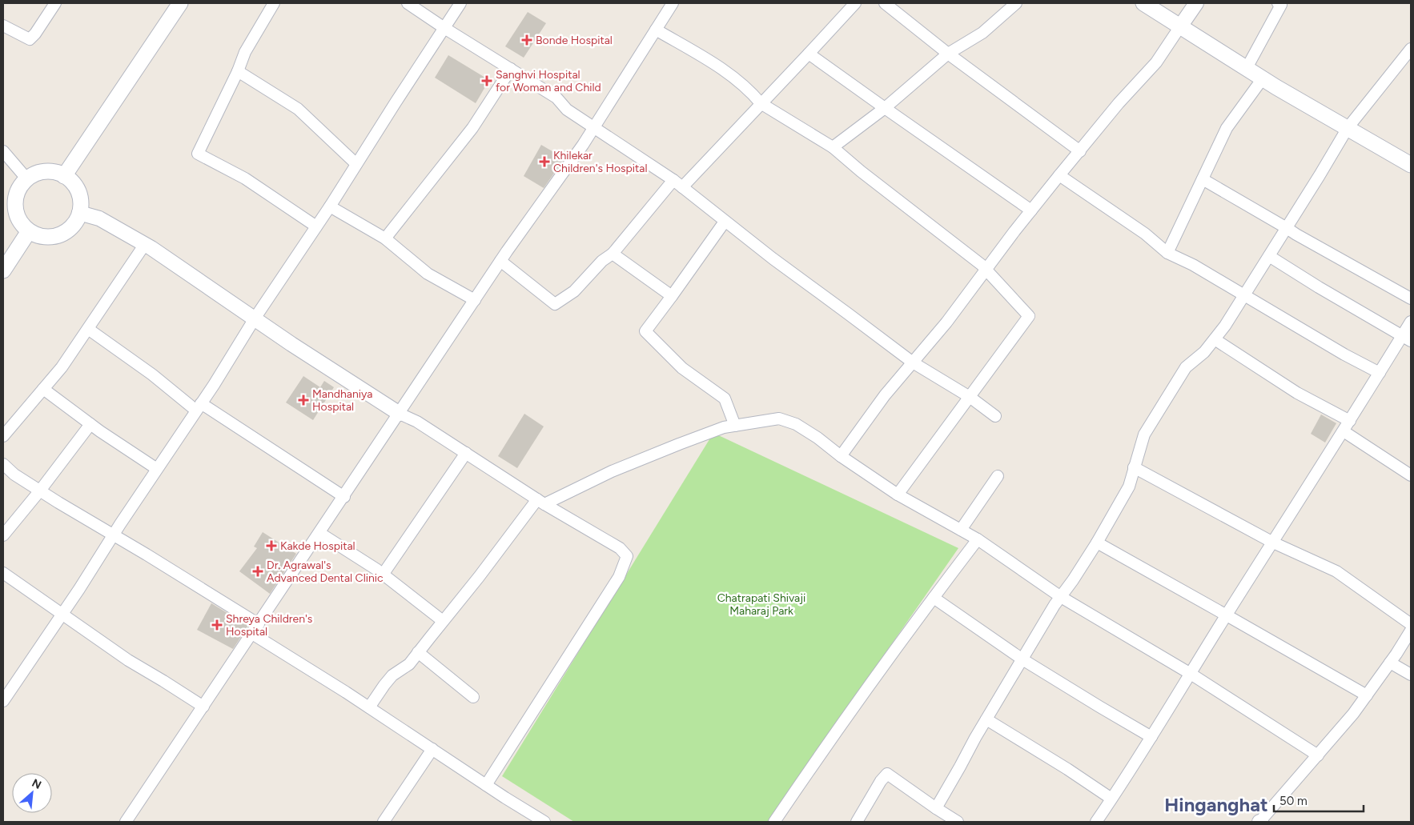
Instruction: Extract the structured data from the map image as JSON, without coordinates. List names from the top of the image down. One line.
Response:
{"districts":["Hinganghat"],"parks":["Chatrapati Shivaji Maharaj Park"],"places":{"health":["Bonde Hospital","Sanghvi Hospital for Woman and Child","Khilekar Children's Hospital","Mandhaniya Hospital","Kakde Hospital","Dr. Agrawal's Advanced Dental Clinic","Shreya Children's Hospital"]},"scale_bar":"50 m","north":"top right"}
